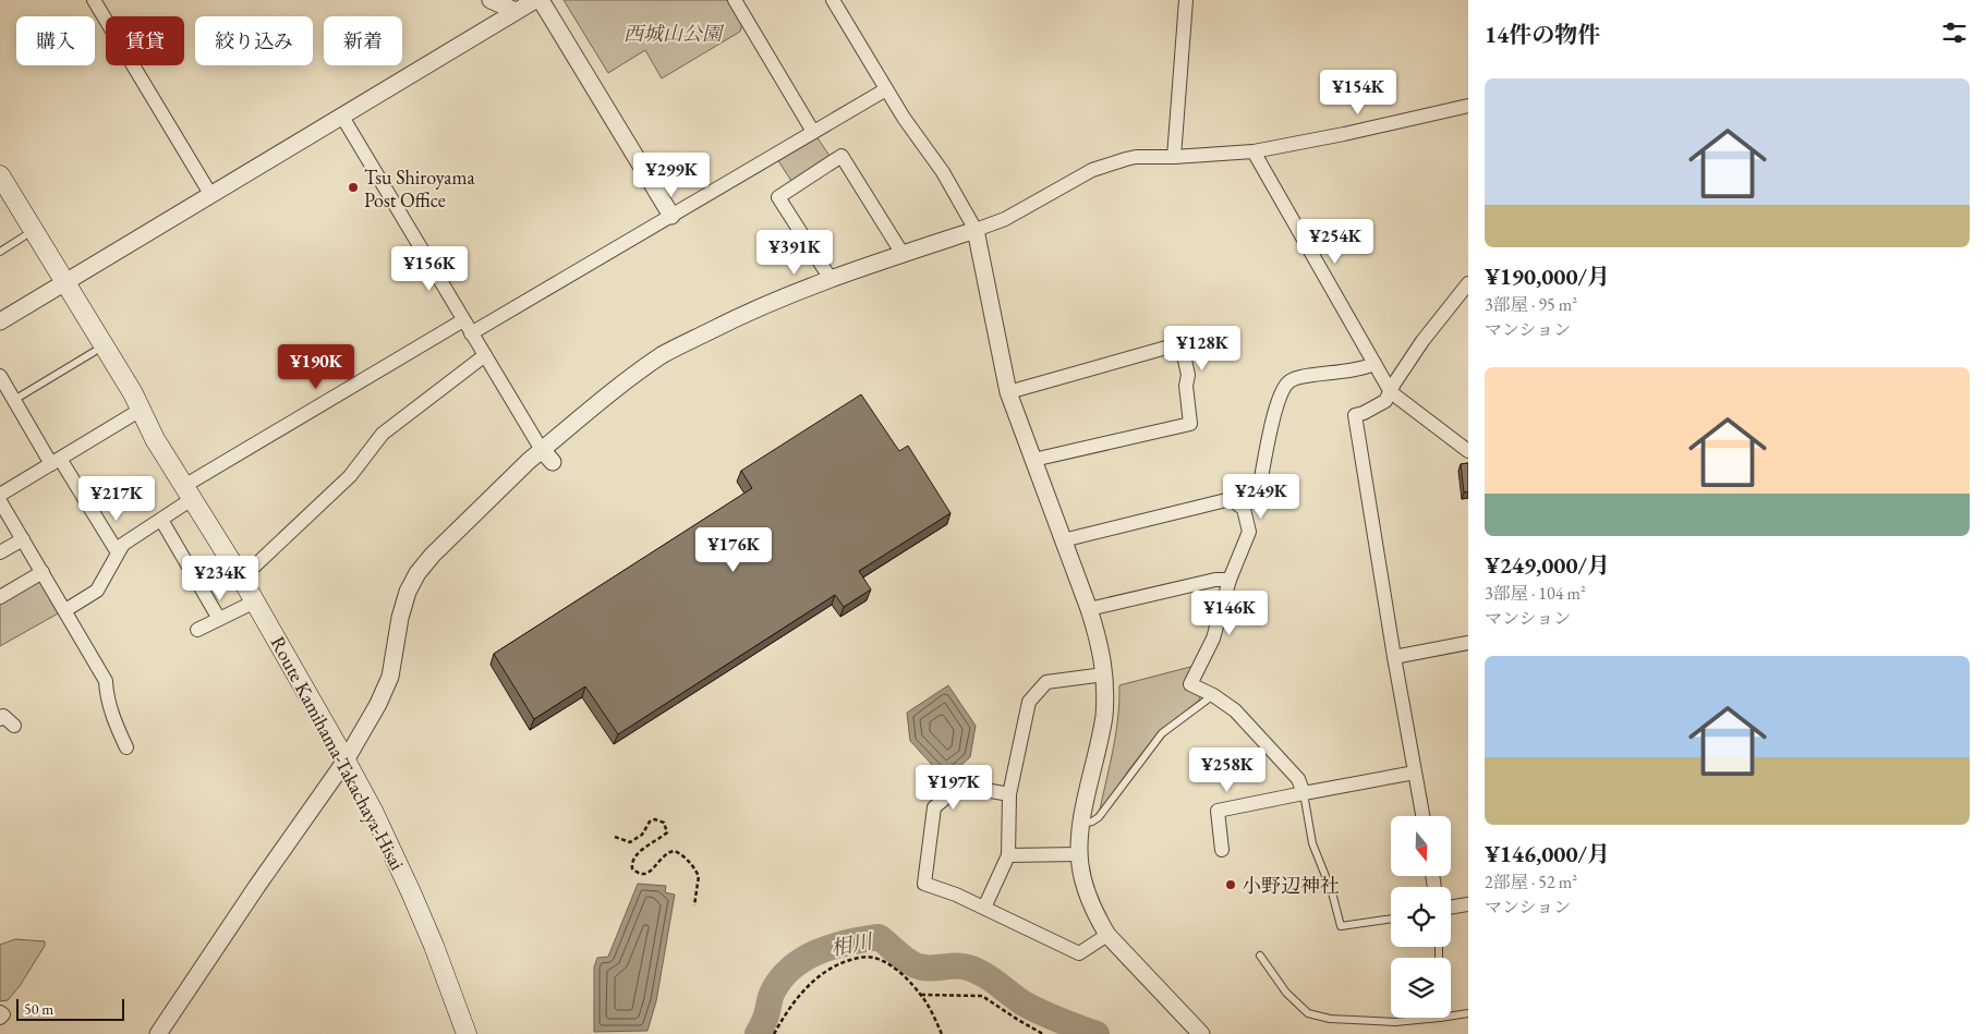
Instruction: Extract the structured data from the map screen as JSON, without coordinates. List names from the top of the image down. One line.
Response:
{"streets":{"main road":["Route Kamihama-Takachaya-Hisai"]},"water":["相川"],"parks":["西城山公園"],"places":["Tsu Shiroyama Post Office","小野辺神社"],"scale_bar":"50 m","north":"bottom","page":{"heading":"14件の物件","chip":["購入","賃貸","絞り込み","新着"],"list":[{"name":"¥190,000/月","note":"3部屋 · 95 m² · マンション"},{"name":"¥249,000/月","note":"3部屋 · 104 m² · マンション"},{"name":"¥146,000/月","note":"2部屋 · 52 m² · マンション"}],"price":["¥154K","¥299K","¥254K","¥391K","¥156K","¥128K","¥190K","¥249K","¥217K","¥176K","¥234K","¥146K","¥258K","¥197K"],"scale":"50 m"}}
